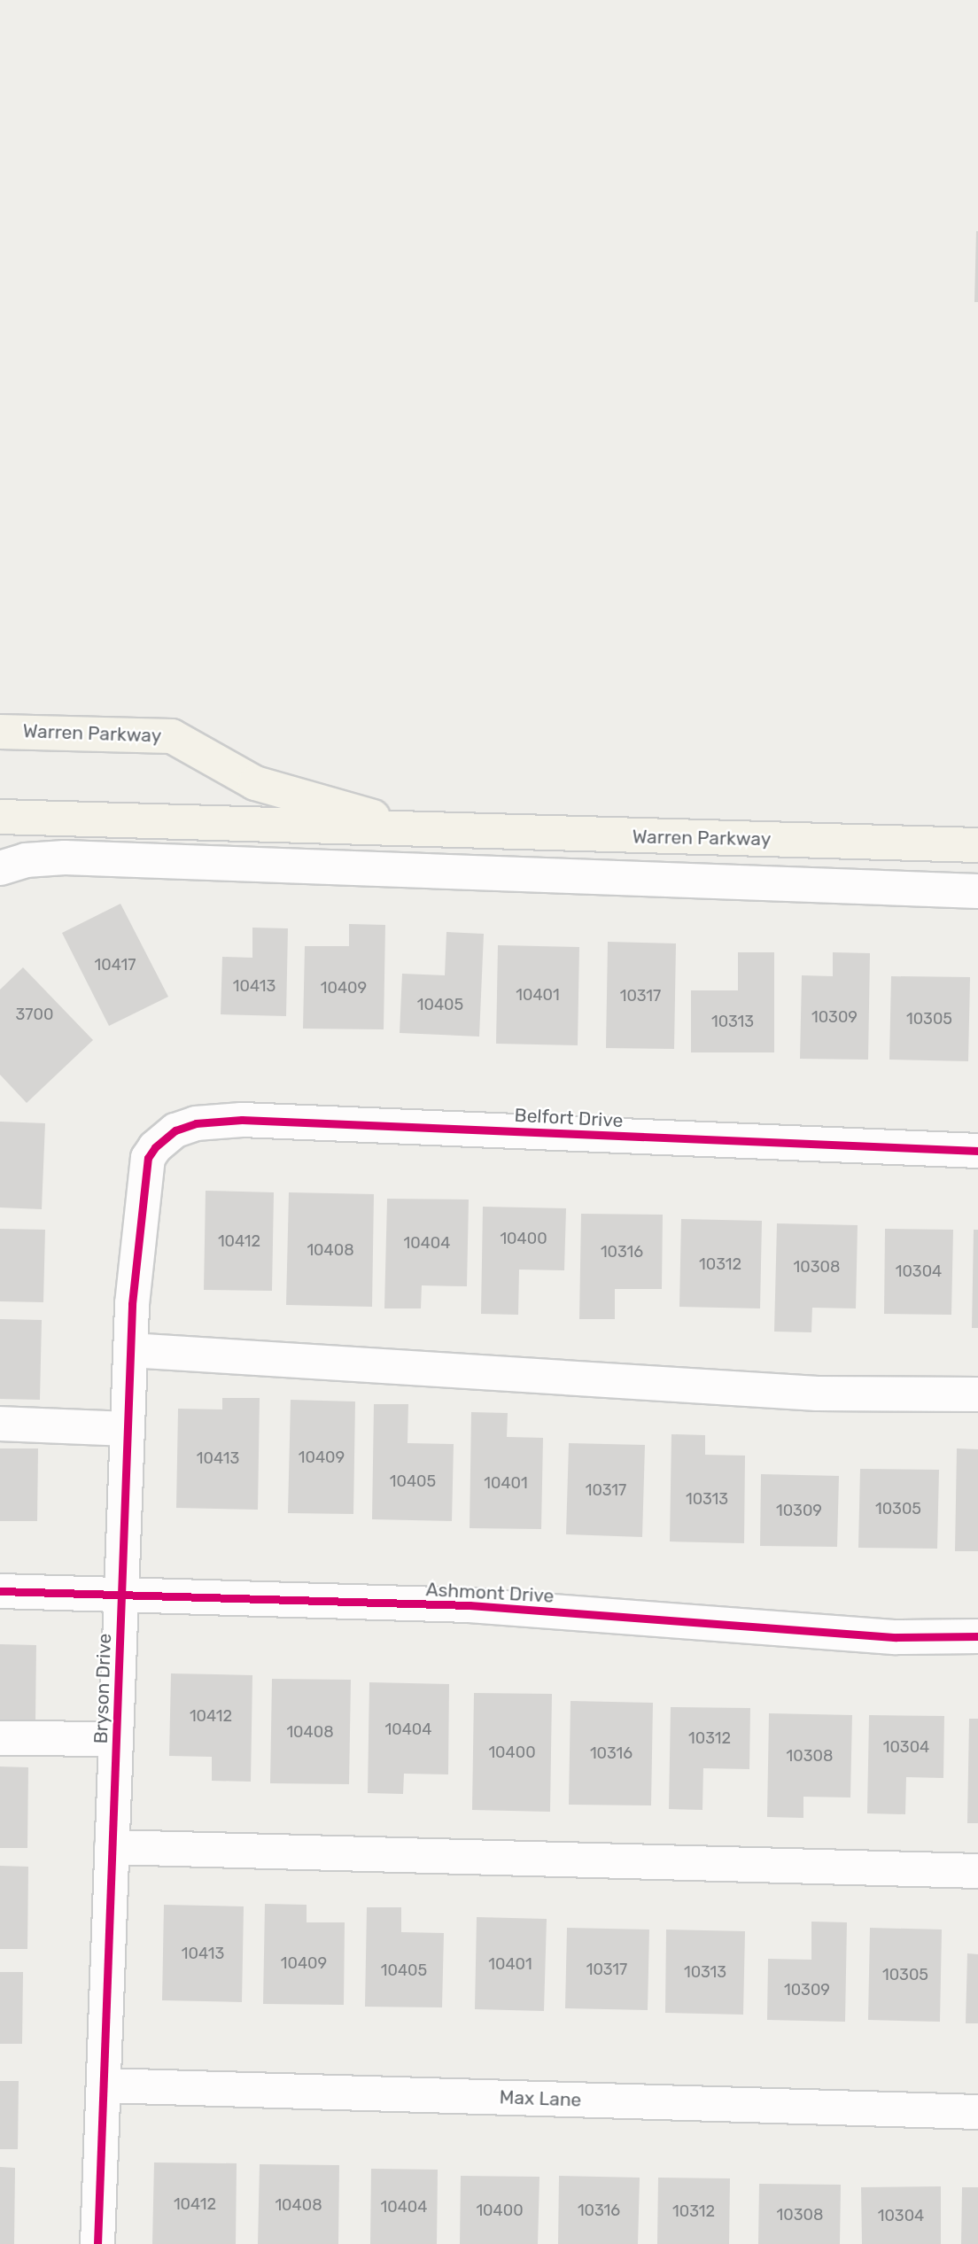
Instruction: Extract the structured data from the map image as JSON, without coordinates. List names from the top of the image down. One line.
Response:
{"streets":{"main road":["Warren Parkway"],"street":["Belfort Drive","Ashmont Drive","Bryson Drive","Max Lane"]},"crossings":[["Belfort Drive","Bryson Drive"],["Ashmont Drive","Bryson Drive"],["Bryson Drive","Max Lane"]],"house_numbers":["10417","10413","10409","10401","10317","10405","3700","10309","10305","10313","10400","10412","10404","10408","10316","10312","10308","10304","10409","10413","10405","10401","10317","10313","10305","10309","10412","10404","10408","10312","10304","10400","10316","10308","10413","10409","10401","10317","10405","10313","10305","10309","10412","10408","10404","10400","10316","10312","10308","10304"]}
